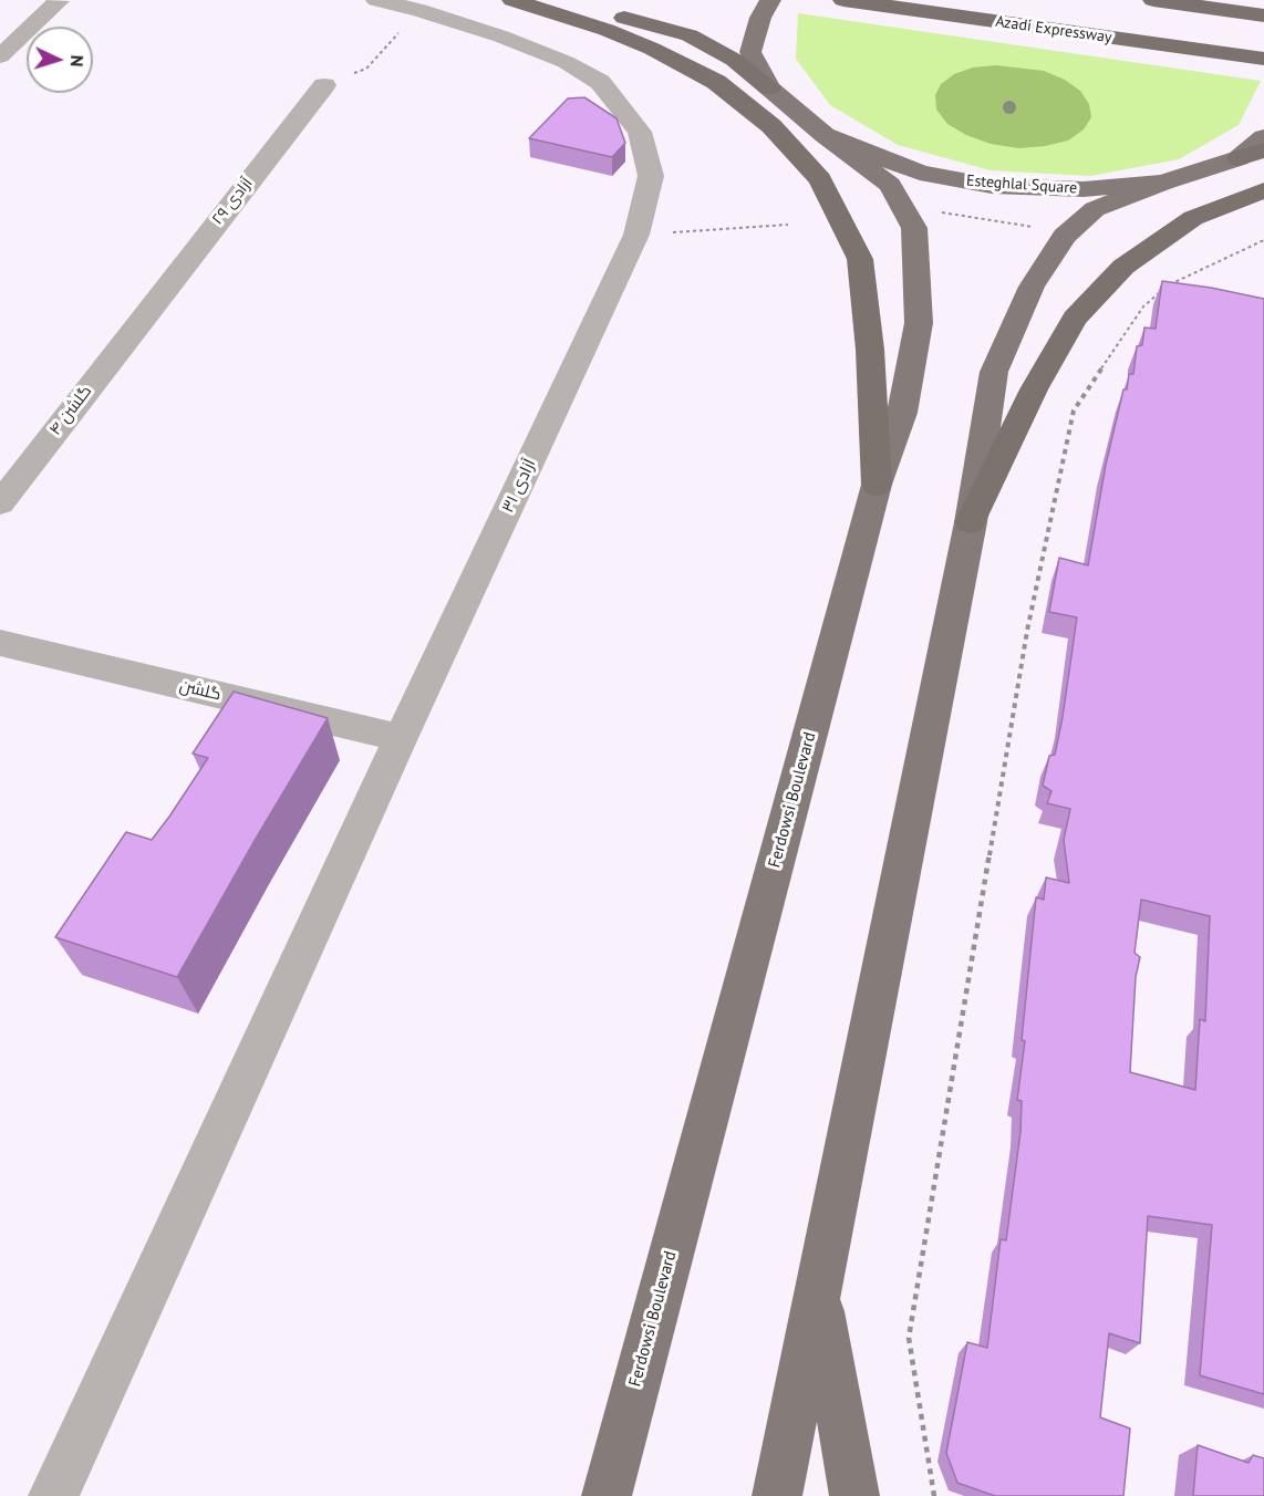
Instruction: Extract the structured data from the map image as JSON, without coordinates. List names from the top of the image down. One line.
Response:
{"streets":{"highway":["Azadi Expressway"],"main road":["Esteghlal Square","Ferdowsi Boulevard"],"street":["آزادی ۲۹","گلشن ۴","آزادی ۳۱","گلشن"]},"crossings":[["Esteghlal Square","Ferdowsi Boulevard"],["آزادی ۲۹","گلشن ۴"],["آزادی ۳۱","گلشن"]],"north":"right"}
